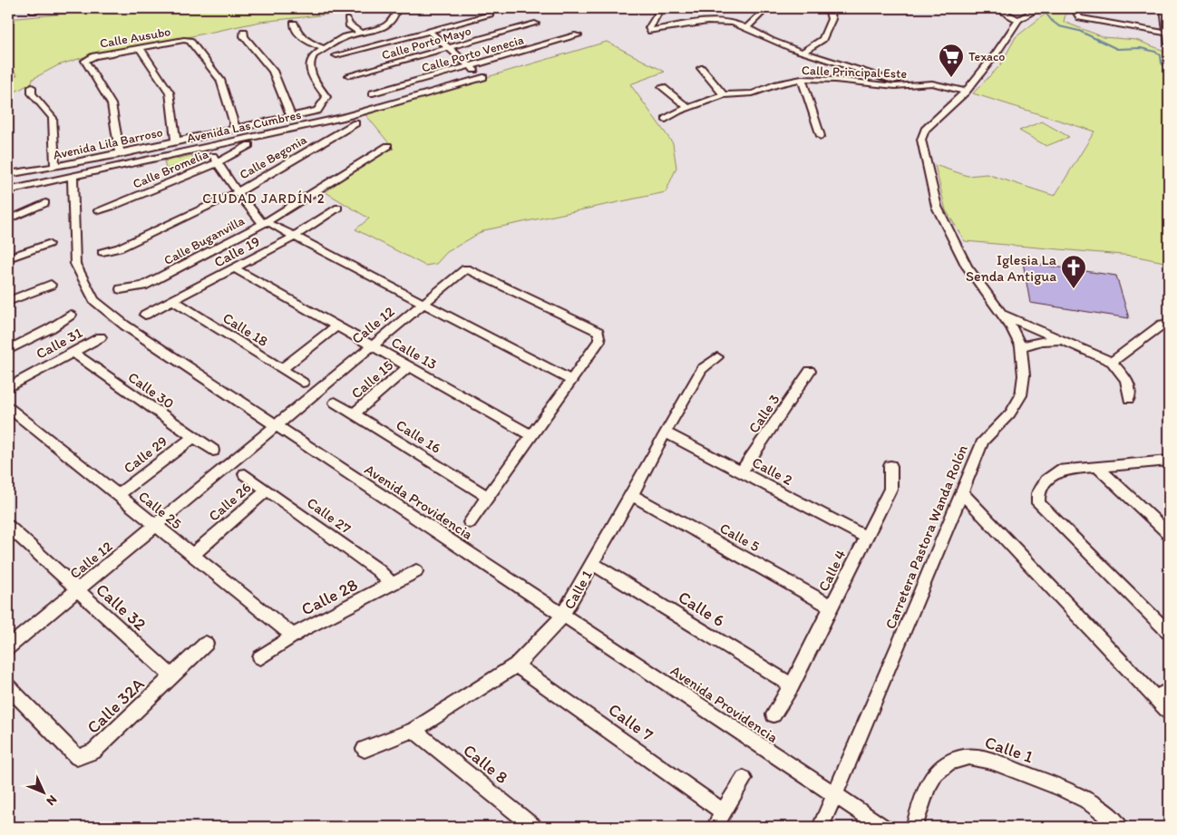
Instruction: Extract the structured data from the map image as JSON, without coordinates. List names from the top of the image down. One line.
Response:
{"streets":{"street":["Calle Ausubo","Calle Porto Mayo","Calle Porto Venecia","Calle Principal Este","Avenida Las Cumbres","Avenida Lila Barroso","Calle Begonia","Calle Bromelia","Calle Buganvilla","Calle 19","Calle 12","Calle 18","Calle 31","Calle 13","Calle 15","Calle 30","Calle 3","Calle 16","Calle 29","Calle 2","Calle 26","Avenida Providencia","Calle 25","Calle 27","Calle 5","Carretera Pastora Wanda Rolón","Calle 4","Calle 1","Calle 28","Calle 32","Calle 6","Calle 32A","Calle 7","Calle 8"]},"crossings":[["Calle Ausubo","Avenida Lila Barroso"],["Calle Porto Venecia","Avenida Las Cumbres"],["Calle Principal Este","Carretera Pastora Wanda Rolón"],["Avenida Las Cumbres","Avenida Providencia"],["Calle 19","Calle 18"],["Calle 19","Calle 13"],["Calle 12","Calle 13"],["Calle 12","Calle 16"],["Calle 12","Avenida Providencia"],["Calle 12","Calle 25"],["Calle 12","Calle 32"],["Calle 31","Calle 30"],["Calle 13","Calle 15"],["Calle 15","Calle 16"],["Calle 30","Calle 29"],["Calle 3","Calle 2"],["Calle 29","Calle 25"],["Calle 2","Calle 4"],["Calle 2","Calle 1"],["Calle 26","Calle 25"],["Calle 26","Calle 27"],["Avenida Providencia","Carretera Pastora Wanda Rolón"],["Avenida Providencia","Calle 1"],["Calle 25","Calle 28"],["Calle 27","Calle 28"],["Calle 5","Calle 4"],["Calle 5","Calle 1"],["Calle 4","Calle 6"],["Calle 1","Calle 6"],["Calle 1","Calle 7"],["Calle 1","Calle 8"],["Calle 32","Calle 32A"]],"districts":["CIUDAD JARDÍN 2"],"places":{"supermarket":["Texaco"],"church":["Iglesia La Senda Antigua"]},"north":"bottom right"}
